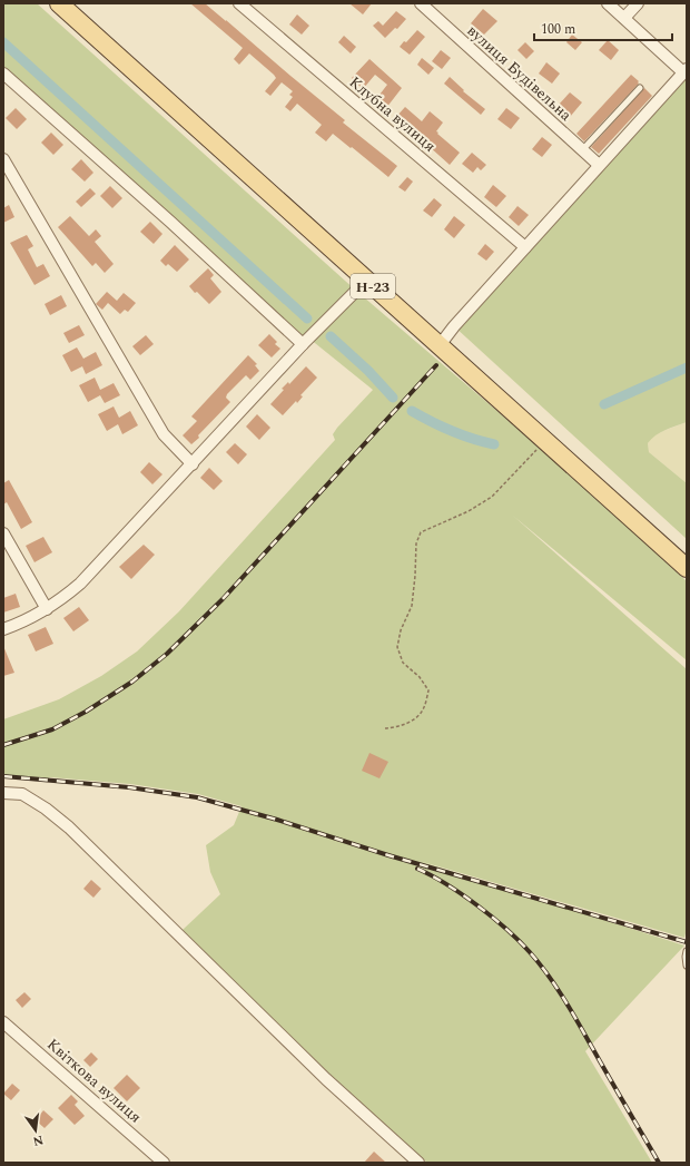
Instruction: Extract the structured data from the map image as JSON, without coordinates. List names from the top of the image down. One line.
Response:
{"streets":{"main road":["Н-23"],"street":["вулиця Будівельна","Клубна вулиця","Квіткова вулиця"]},"scale_bar":"100 m","north":"bottom"}
